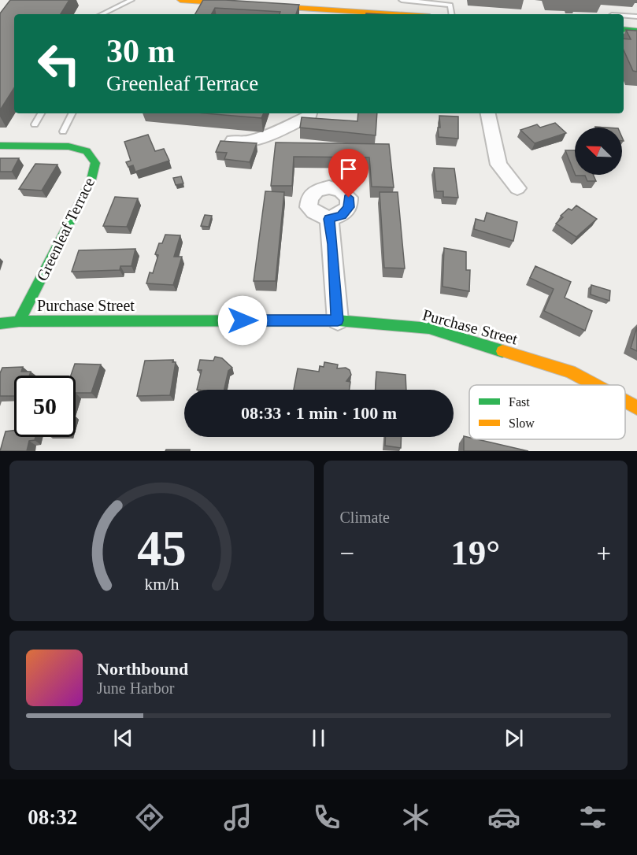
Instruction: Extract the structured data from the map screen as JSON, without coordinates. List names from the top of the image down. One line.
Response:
{"streets":{"street":["Greenleaf Terrace","Purchase Street"]},"crossings":[["Greenleaf Terrace","Purchase Street"]],"legend":["Fast","Slow"],"north":"top left","page":{"turn":["30 m","Greenleaf Terrace"],"limit":"50","trip":"08:33 · 1 min · 100 m","tile":"Climate","heat":["−","19°","+"],"song":["Northbound","June Harbor"],"tabs":"08:32","gauge":["45","km/h"]}}
